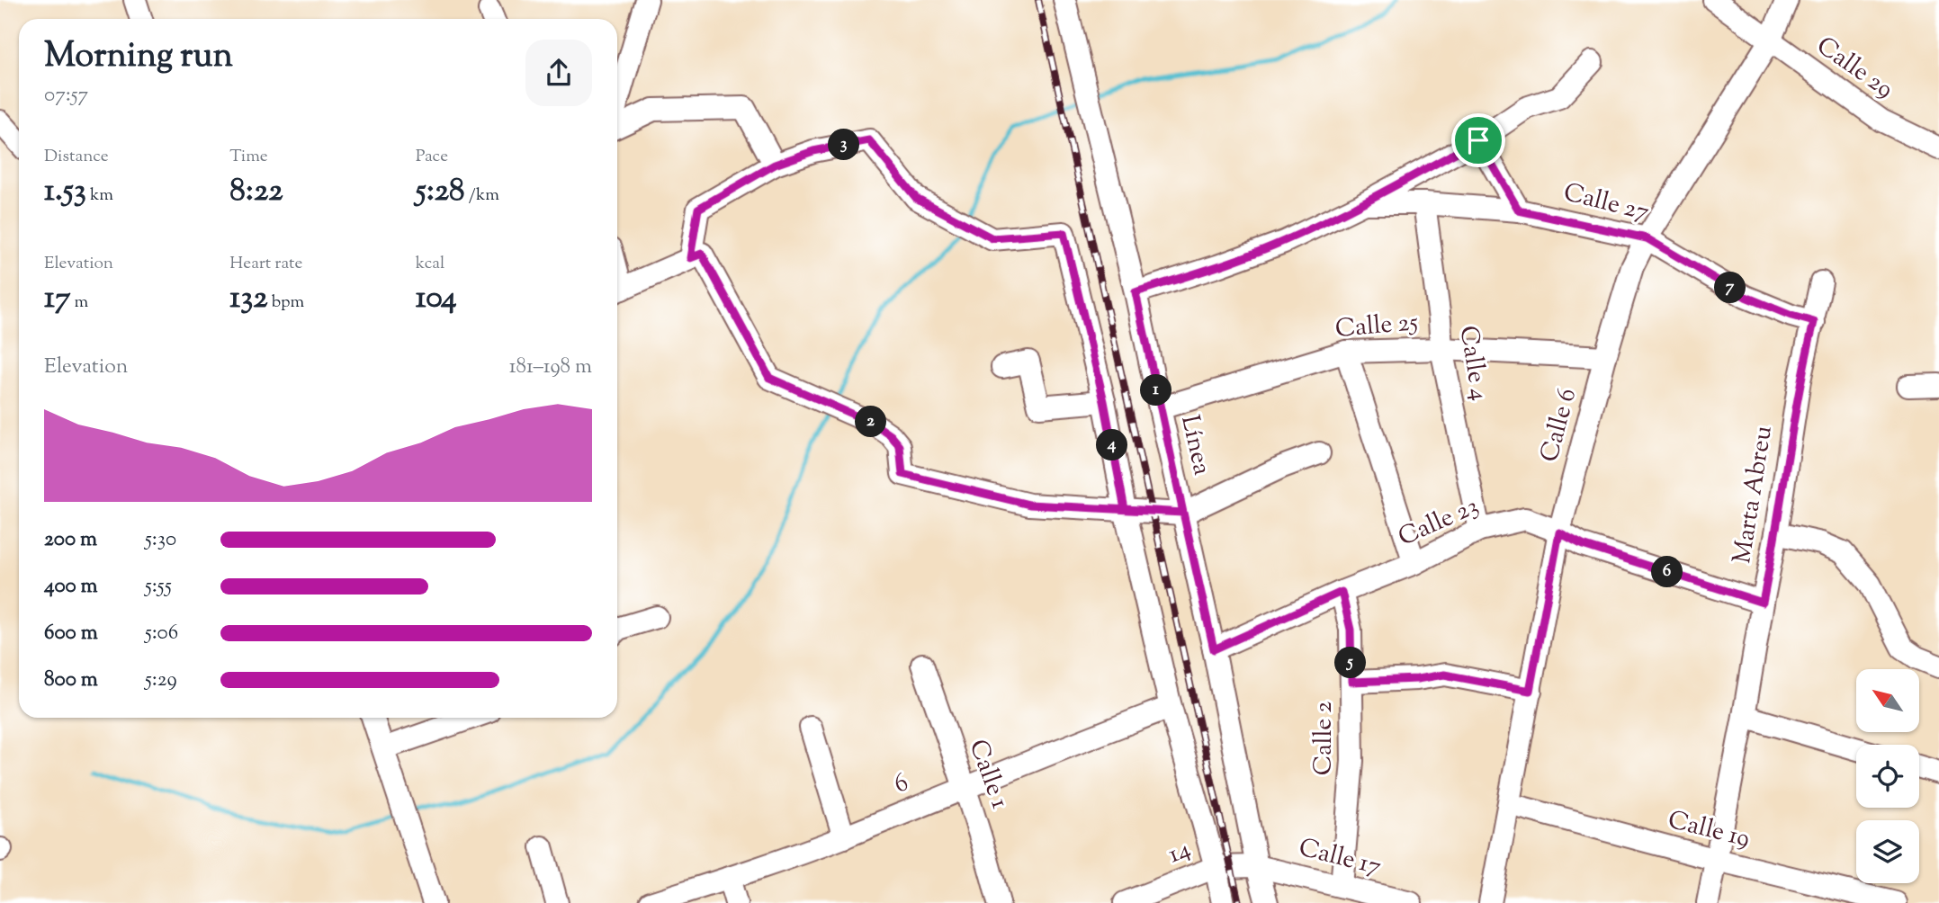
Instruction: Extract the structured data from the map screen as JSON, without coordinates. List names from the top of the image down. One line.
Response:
{"streets":{"street":["Calle 29","Calle 27","Calle 25","Calle 4","Calle 6","Línea","Marta Abreu","Calle 23","Calle 2","Calle 1","6","Calle 19","14","Calle 17"]},"crossings":[["Calle 29","Calle 6"],["Calle 27","Calle 4"],["Calle 27","Calle 6"],["Calle 27","Línea"],["Calle 27","Marta Abreu"],["Calle 25","Calle 4"],["Calle 25","Calle 6"],["Calle 25","Línea"],["Calle 4","Calle 23"],["Calle 6","Calle 23"],["Calle 6","Calle 19"],["Línea","Calle 23"],["Línea","14"],["Línea","Calle 17"],["Marta Abreu","Calle 23"],["Marta Abreu","Calle 19"],["Calle 23","Calle 2"],["Calle 2","Calle 17"],["Calle 1","6"],["14","Calle 17"]],"north":"top left","page":{"heading":["Morning run","07:57"],"stats":[["Distance","1.53 km"],["Time","8:22"],["Pace","5:28 /km"],["Elevation","17 m"],["Heart rate","132 bpm"],["kcal","104"]],"pins":["3","7","1","2","4","6","5"],"chart":["Elevation","181–198 m"],"list":[{"name":"200 m","note":"5:30"},{"name":"400 m","note":"5:55"},{"name":"600 m","note":"5:06"},{"name":"800 m","note":"5:29"}]}}
